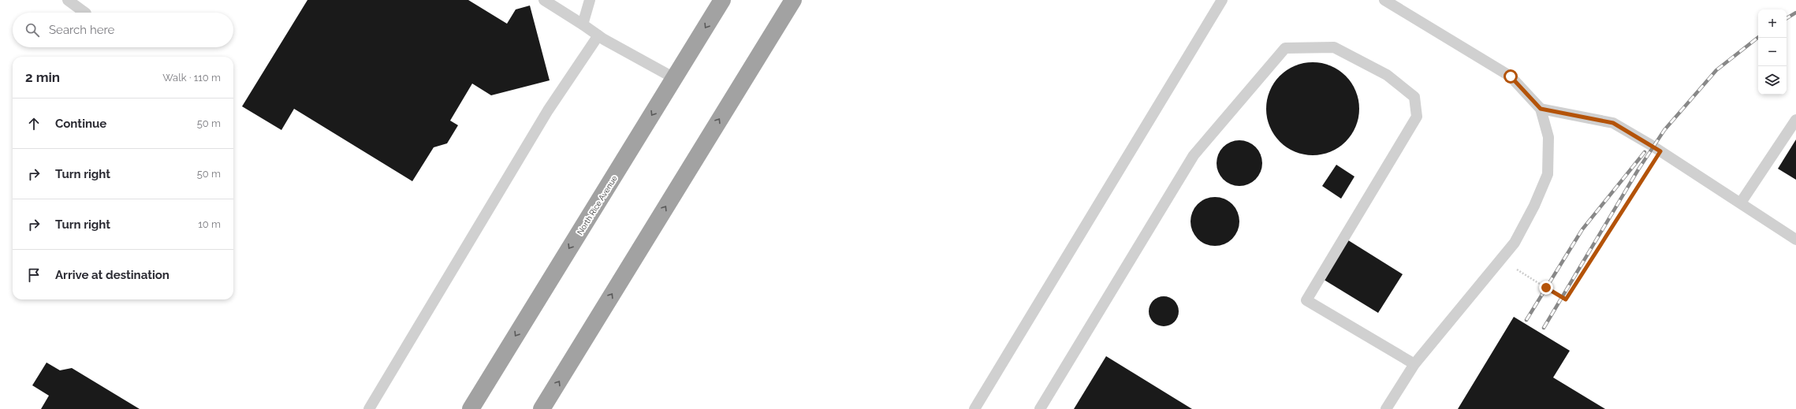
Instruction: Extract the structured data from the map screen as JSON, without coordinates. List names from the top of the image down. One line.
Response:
{"streets":{"highway":["North Rice Avenue"]},"page":{"map_buttons":["+","−"],"search":"Search here","heading":["2 min","Walk · 110 m"],"list":[["Continue","50 m"],["Turn right","50 m"],["Turn right","10 m"],"Arrive at destination"]}}
